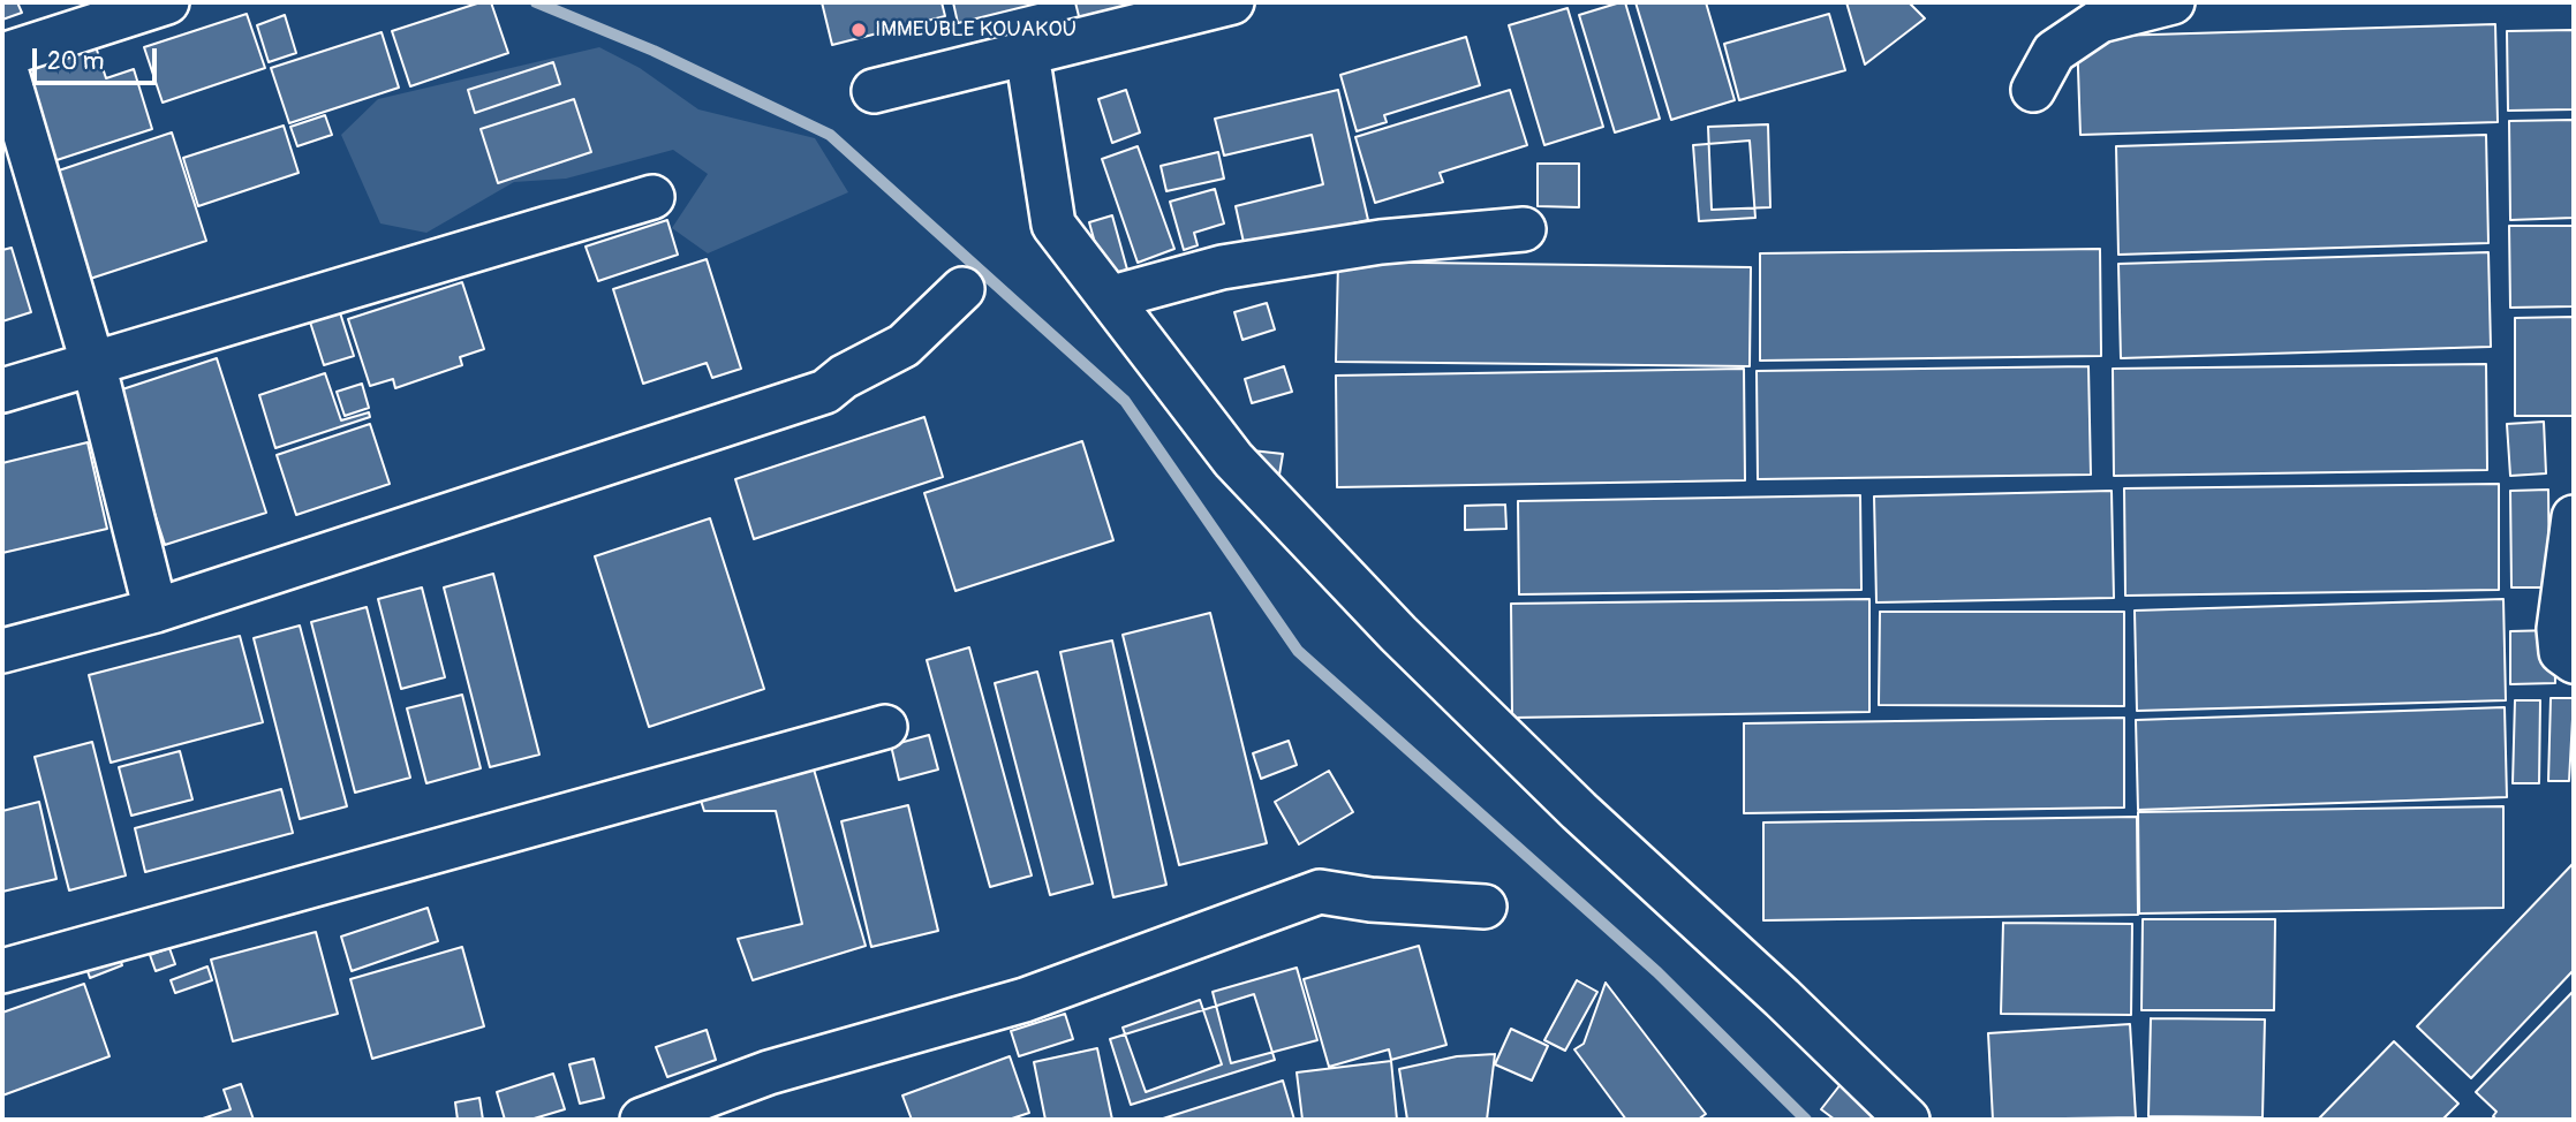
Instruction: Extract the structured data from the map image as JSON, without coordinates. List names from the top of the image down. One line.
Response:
{"places":["IMMEUBLE KOUAKOU"],"scale_bar":"20 m"}
